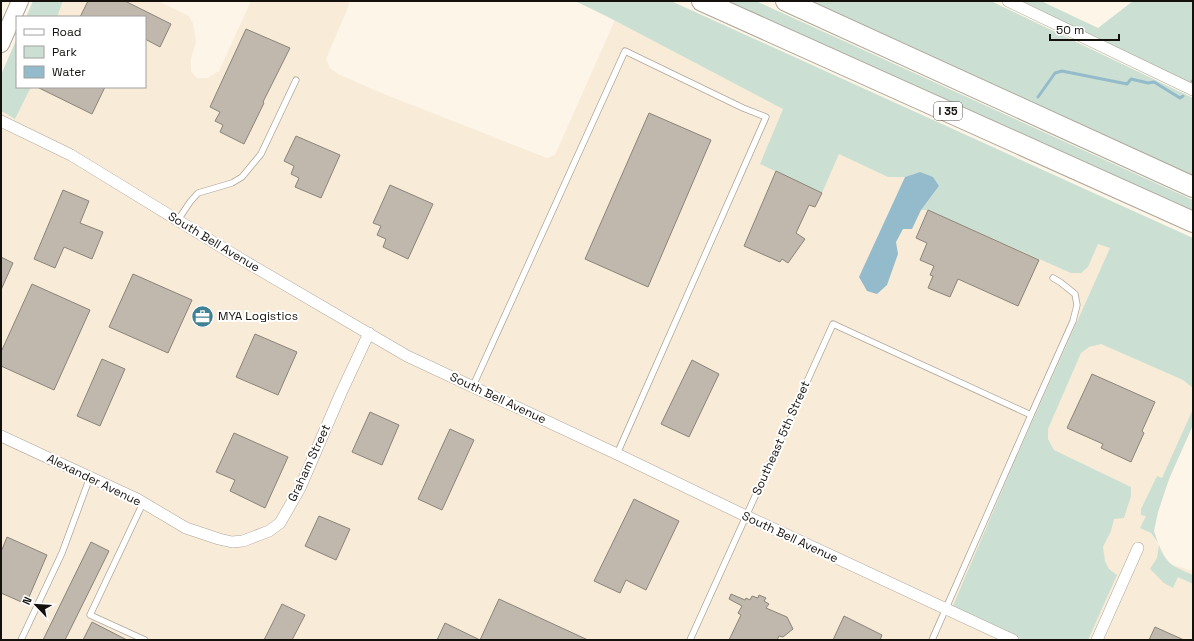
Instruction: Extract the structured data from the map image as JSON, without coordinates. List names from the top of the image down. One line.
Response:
{"streets":{"highway":["I 35"],"street":["South Bell Avenue","Graham Street","Alexander Avenue"],"lane":["Southeast 5th Street"]},"crossings":[["South Bell Avenue","Southeast 5th Street"],["South Bell Avenue","Graham Street"],["Graham Street","Alexander Avenue"]],"places":{"office":["MYA Logistics"]},"legend":["Road","Park","Water"],"scale_bar":"50 m","north":"top left"}
